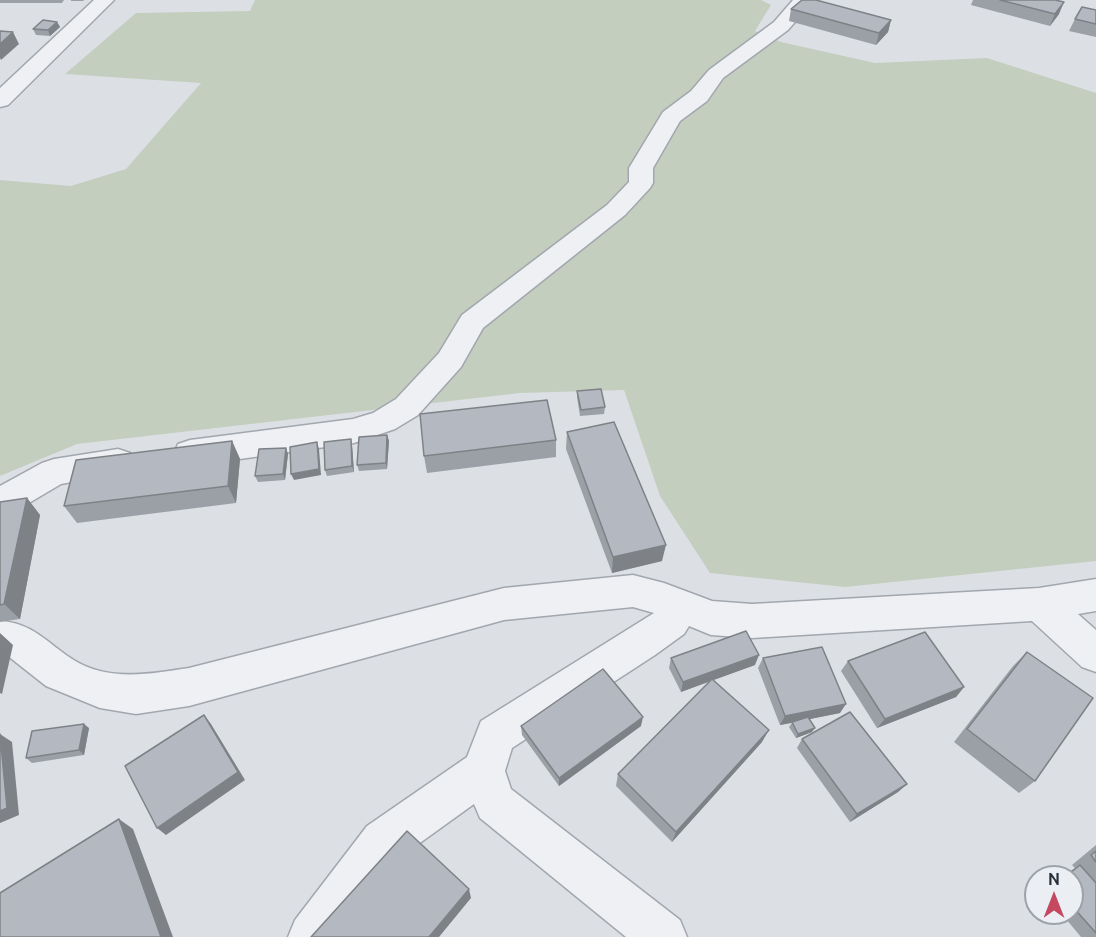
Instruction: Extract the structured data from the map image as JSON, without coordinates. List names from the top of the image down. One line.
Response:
{"north":"top"}
